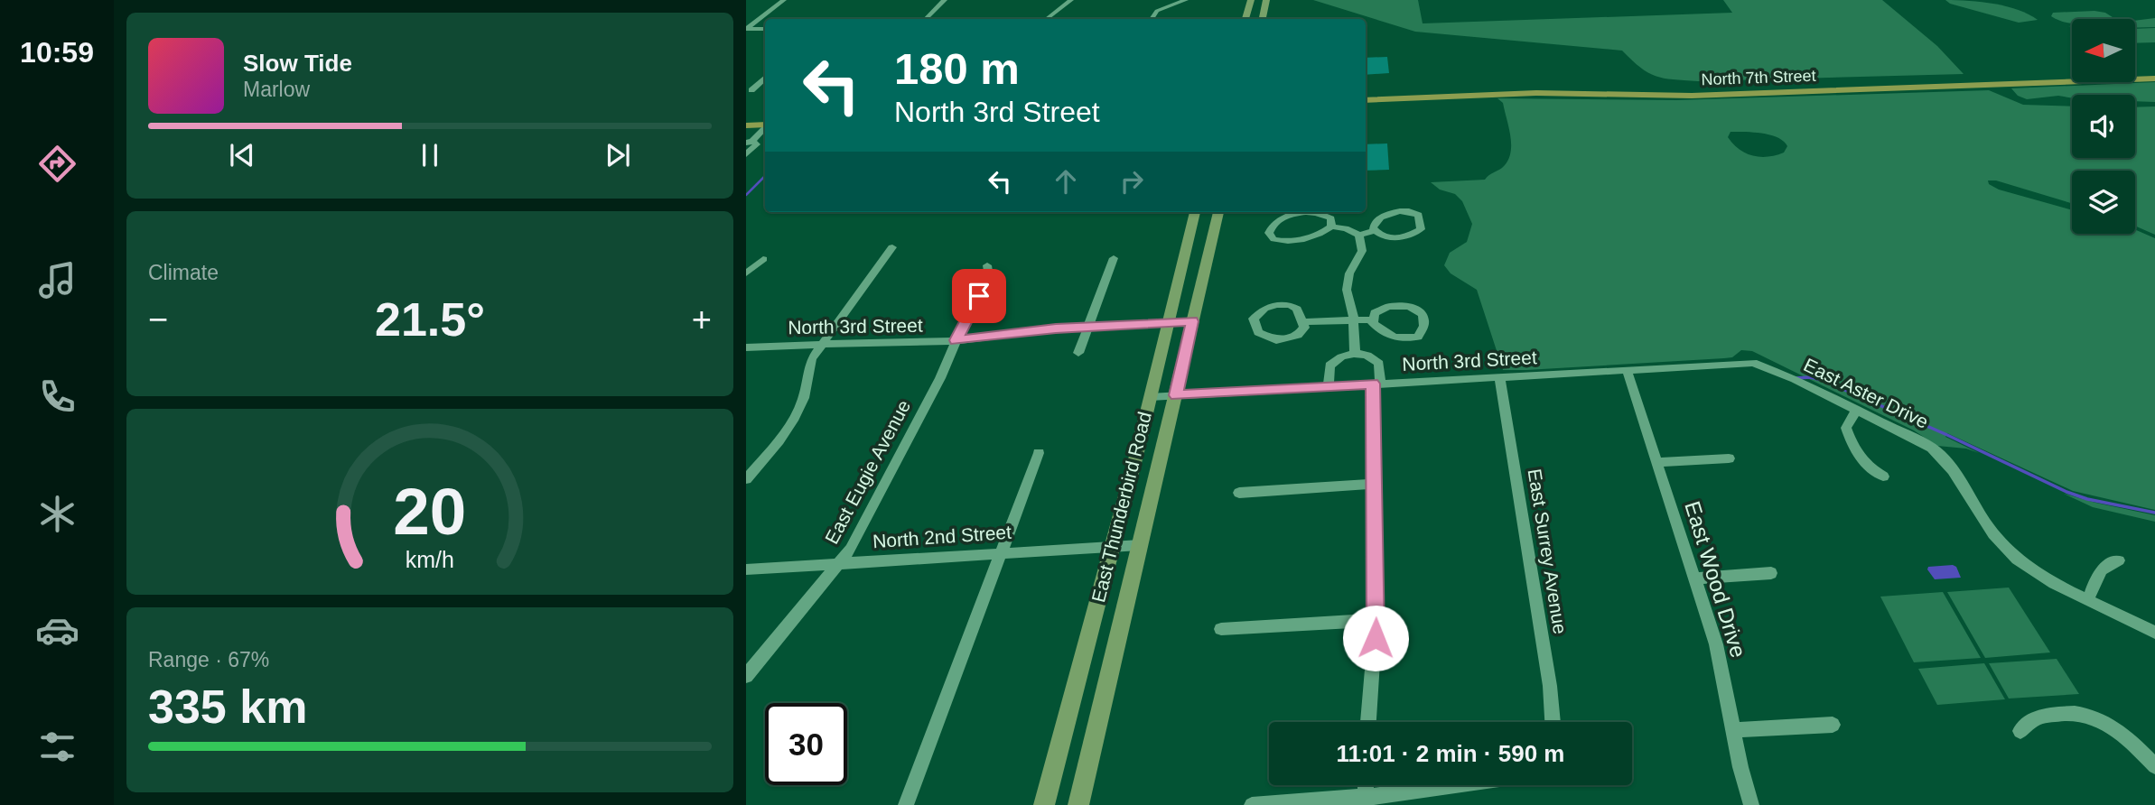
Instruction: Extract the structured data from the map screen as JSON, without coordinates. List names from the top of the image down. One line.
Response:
{"streets":{"main road":["North 7th Street","East Thunderbird Road"],"street":["North 3rd Street","East Aster Drive","East Eugie Avenue","North 2nd Street","East Surrey Avenue","East Wood Drive"]},"crossings":[["North 3rd Street","East Aster Drive"],["North 3rd Street","East Eugie Avenue"],["North 3rd Street","East Thunderbird Road"],["North 3rd Street","East Surrey Avenue"],["North 3rd Street","East Wood Drive"],["East Eugie Avenue","North 2nd Street"],["East Thunderbird Road","North 2nd Street"]],"north":"left","page":{"tabs":"10:59","turn":["180 m","North 3rd Street"],"song":["Slow Tide","Marlow"],"tile":["Climate",["Range · 67%","335 km"]],"heat":["−","21.5°","+"],"limit":"30","trip":"11:01 · 2 min · 590 m","gauge":["20","km/h"]}}
